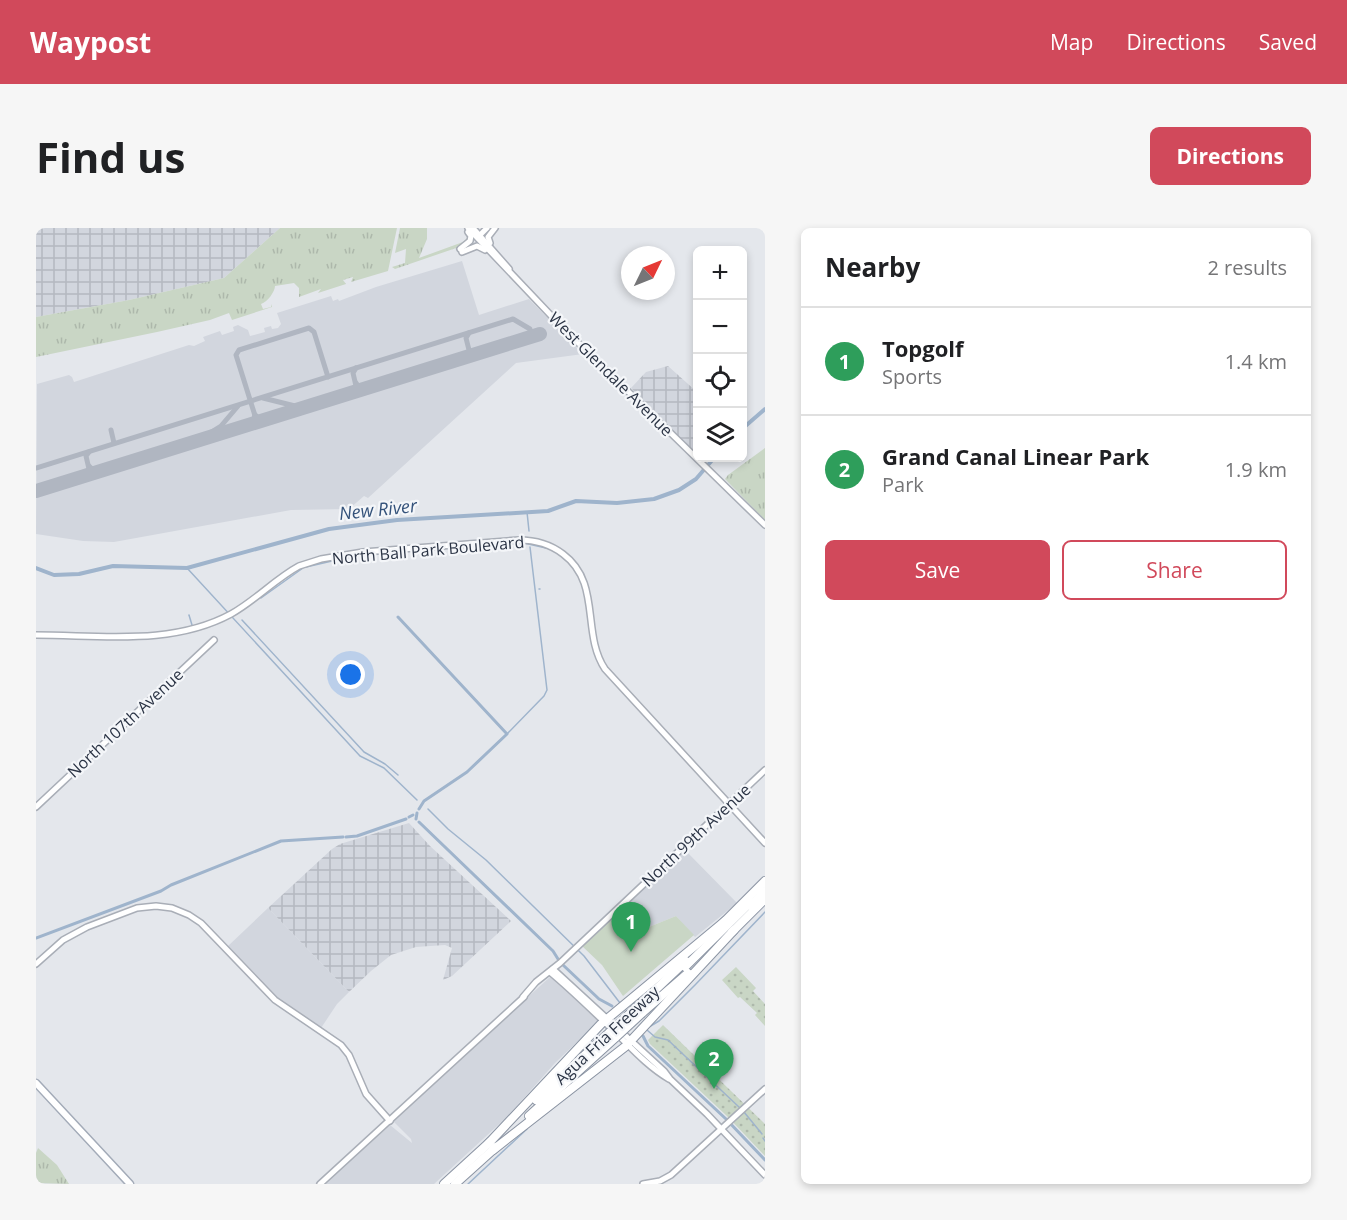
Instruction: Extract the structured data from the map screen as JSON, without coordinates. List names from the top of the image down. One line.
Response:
{"streets":{"highway":["Agua Fria Freeway"],"main road":["West Glendale Avenue","North Ball Park Boulevard","North 107th Avenue","North 99th Avenue"]},"crossings":[["North Ball Park Boulevard","North 99th Avenue"]],"water":["New River"],"north":"top right","page":{"header":"Waypost","nav":["Map","Directions","Saved"],"buttons":["Directions",["Save","Share"]],"title":"Find us","heading":["Nearby","2 results"],"map_buttons":["+","−"],"list":[{"mark":"1","name":"Topgolf","note":"Sports","value":"1.4 km"},{"mark":"2","name":"Grand Canal Linear Park","note":"Park","value":"1.9 km"}],"pins":["1","2"]}}
